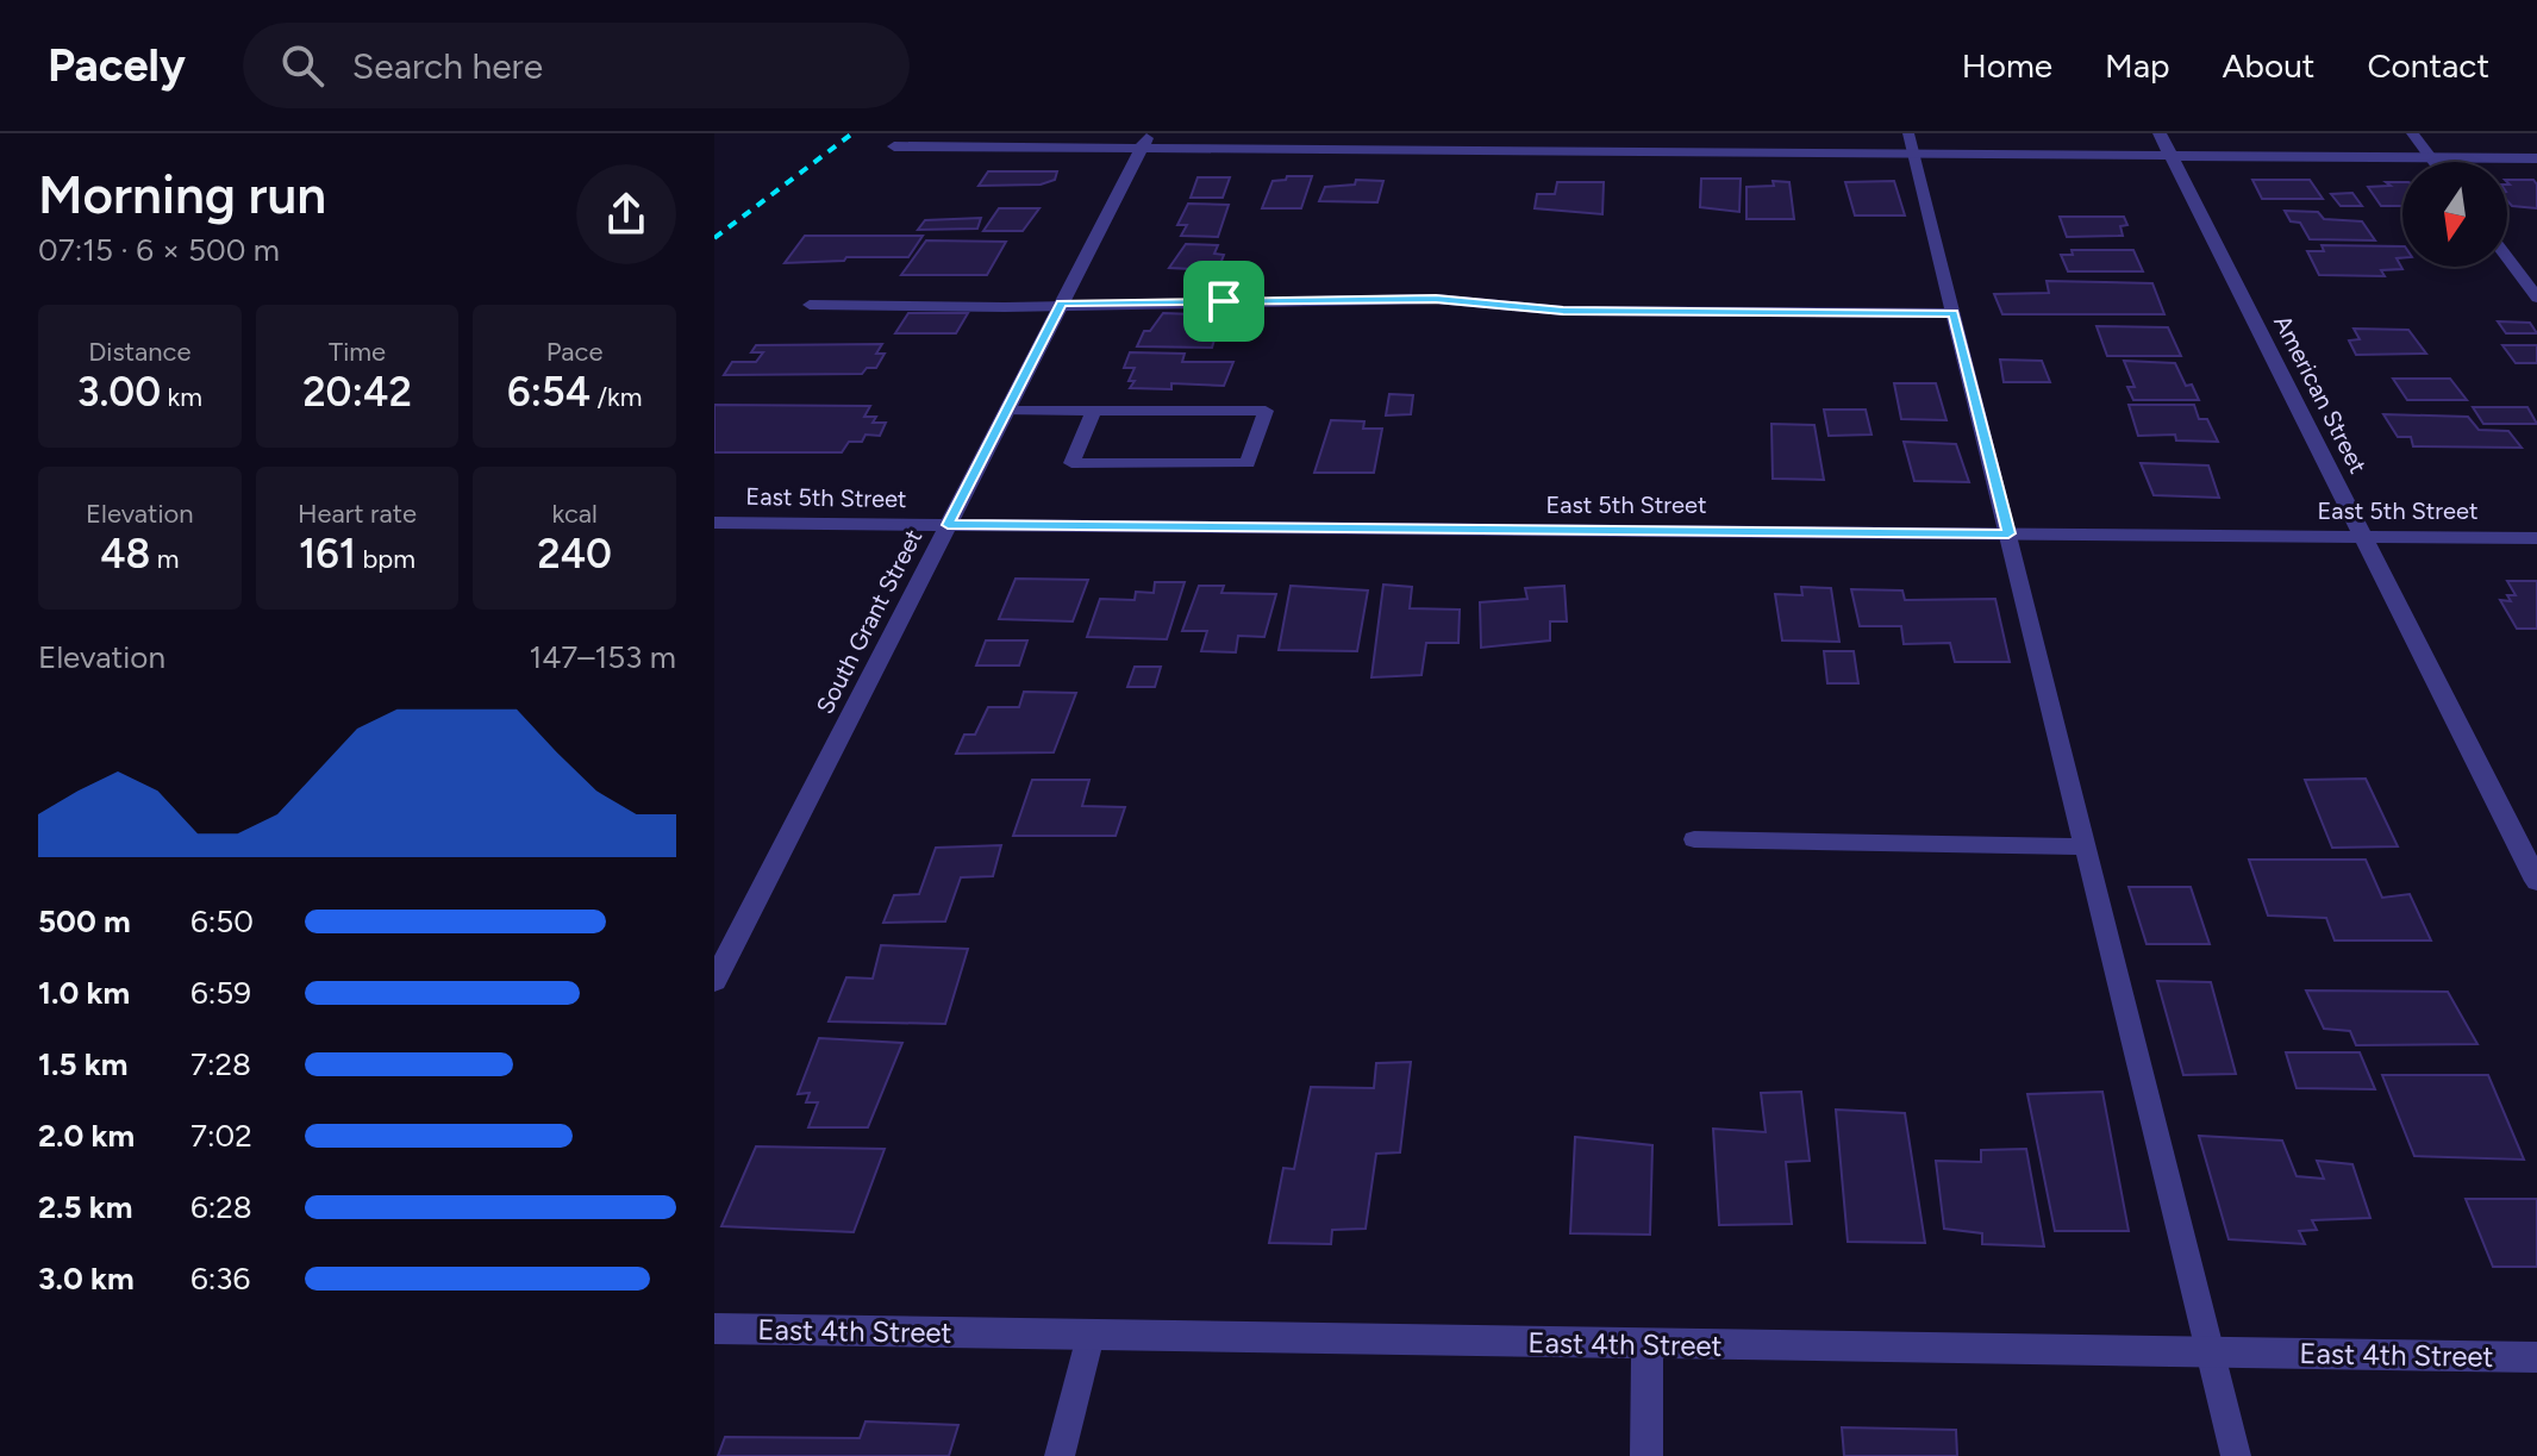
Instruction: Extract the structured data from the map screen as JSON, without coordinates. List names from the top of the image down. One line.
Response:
{"streets":{"street":["American Street","East 5th Street","South Grant Street","East 4th Street"]},"crossings":[["American Street","East 5th Street"],["East 5th Street","South Grant Street"]],"north":"bottom","page":{"header":"Pacely","search":"Search here","nav":["Home","Map","About","Contact"],"heading":["Morning run","07:15 · 6 × 500 m"],"stats":[["Distance","3.00 km"],["Time","20:42"],["Pace","6:54 /km"],["Elevation","48 m"],["Heart rate","161 bpm"],["kcal","240"]],"chart":["Elevation","147–153 m"],"list":[{"name":"500 m","note":"6:50"},{"name":"1.0 km","note":"6:59"},{"name":"1.5 km","note":"7:28"},{"name":"2.0 km","note":"7:02"},{"name":"2.5 km","note":"6:28"},{"name":"3.0 km","note":"6:36"}]}}
